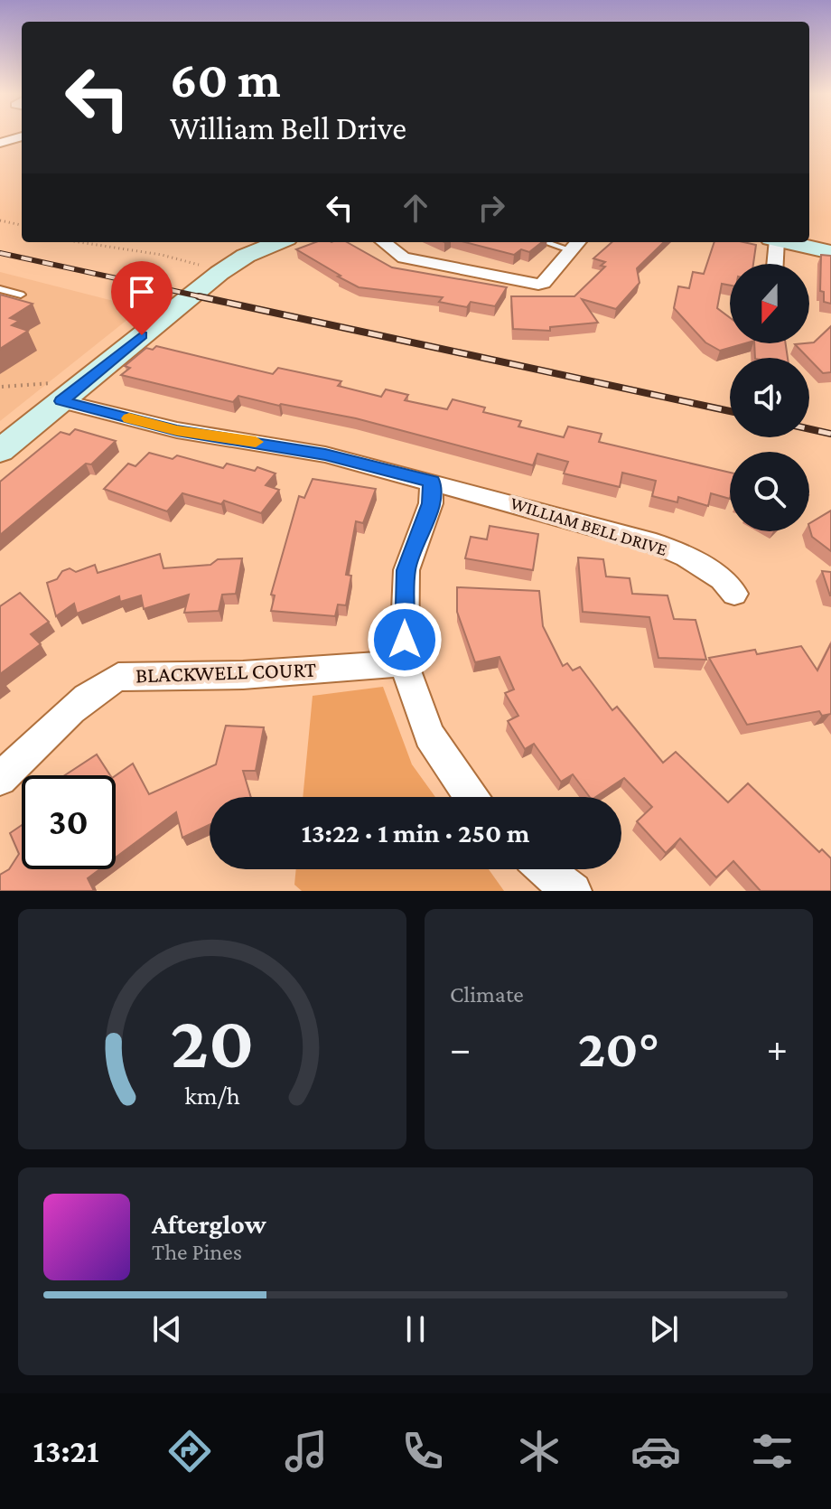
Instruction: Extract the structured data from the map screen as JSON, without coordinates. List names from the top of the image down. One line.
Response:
{"streets":{"street":["WILLIAM BELL DRIVE","BLACKWELL COURT"]},"north":"bottom","page":{"turn":["60 m","William Bell Drive"],"limit":"30","trip":"13:22 · 1 min · 250 m","tile":"Climate","heat":["−","20°","+"],"song":["Afterglow","The Pines"],"tabs":"13:21","gauge":["20","km/h"]}}
